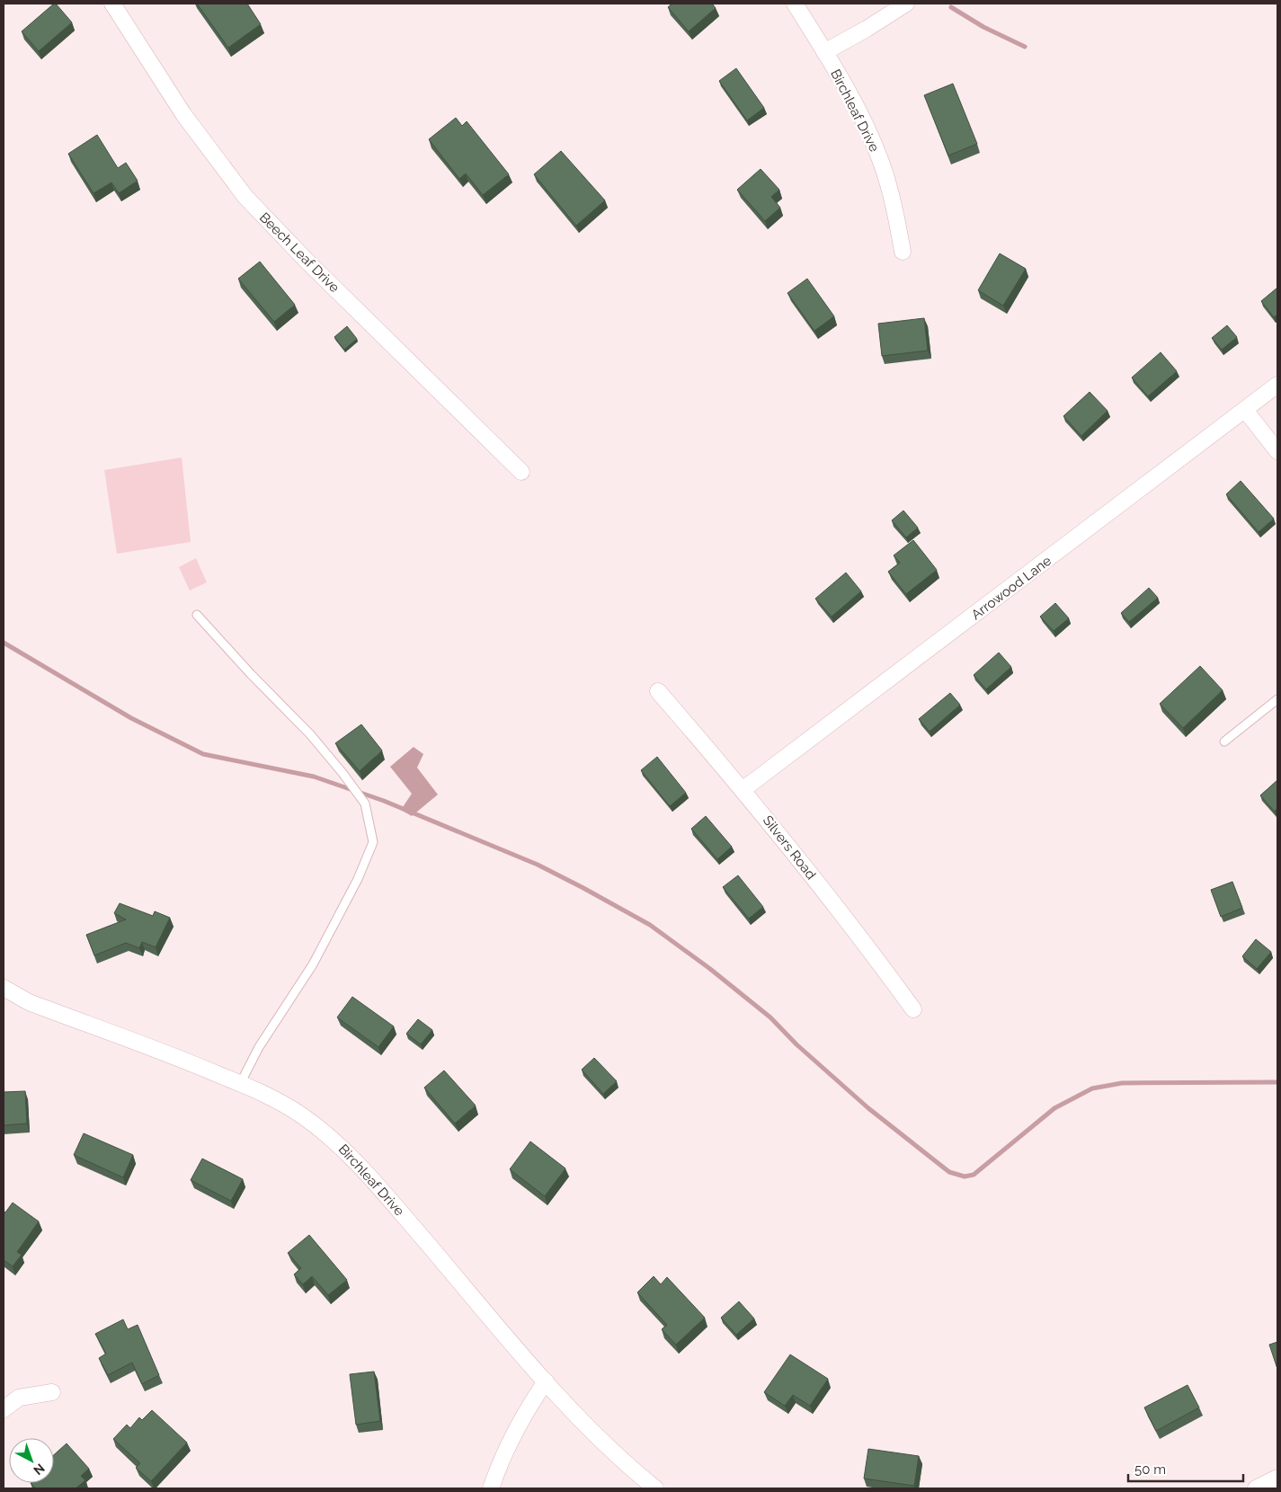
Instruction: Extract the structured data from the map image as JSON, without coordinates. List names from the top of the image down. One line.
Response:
{"streets":{"street":["Birchleaf Drive","Beech Leaf Drive","Arrowood Lane","Silvers Road"]},"crossings":[["Arrowood Lane","Silvers Road"]],"scale_bar":"50 m","north":"bottom right"}
